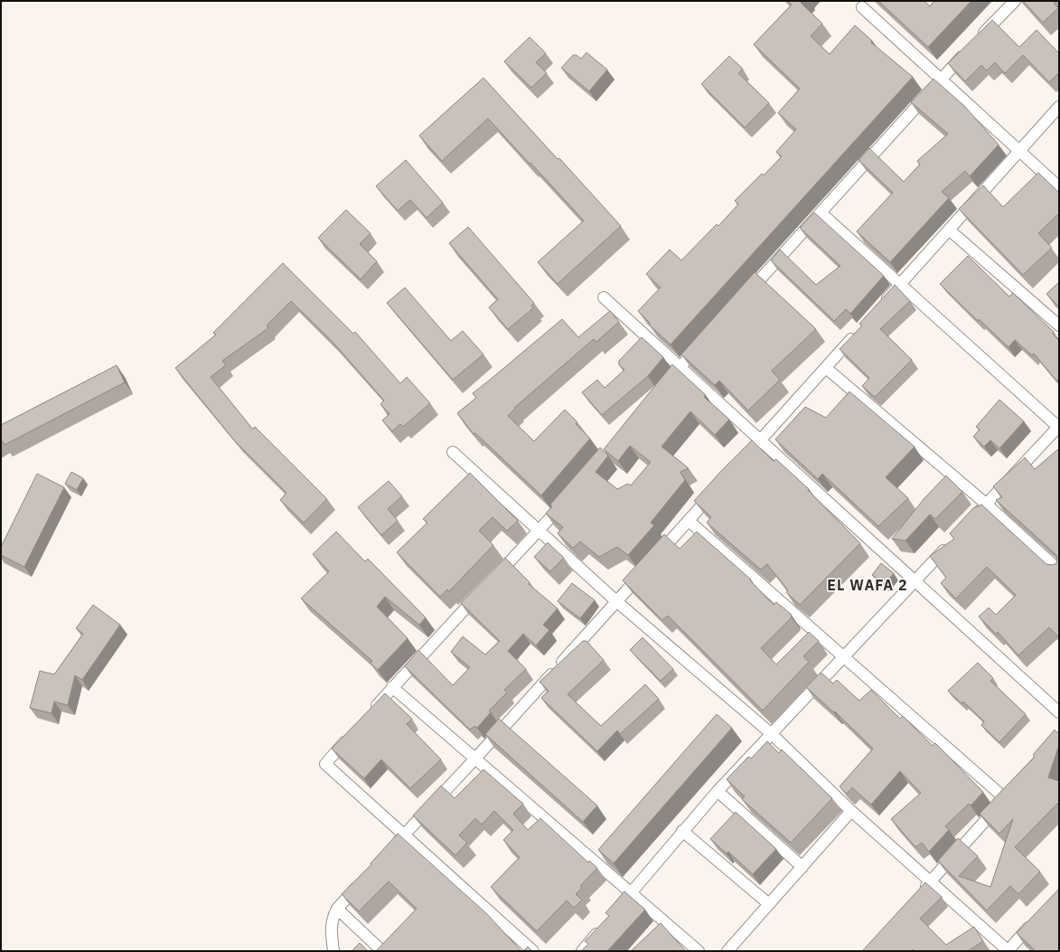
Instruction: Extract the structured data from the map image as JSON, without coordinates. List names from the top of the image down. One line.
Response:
{"districts":["EL WAFA 2"]}
